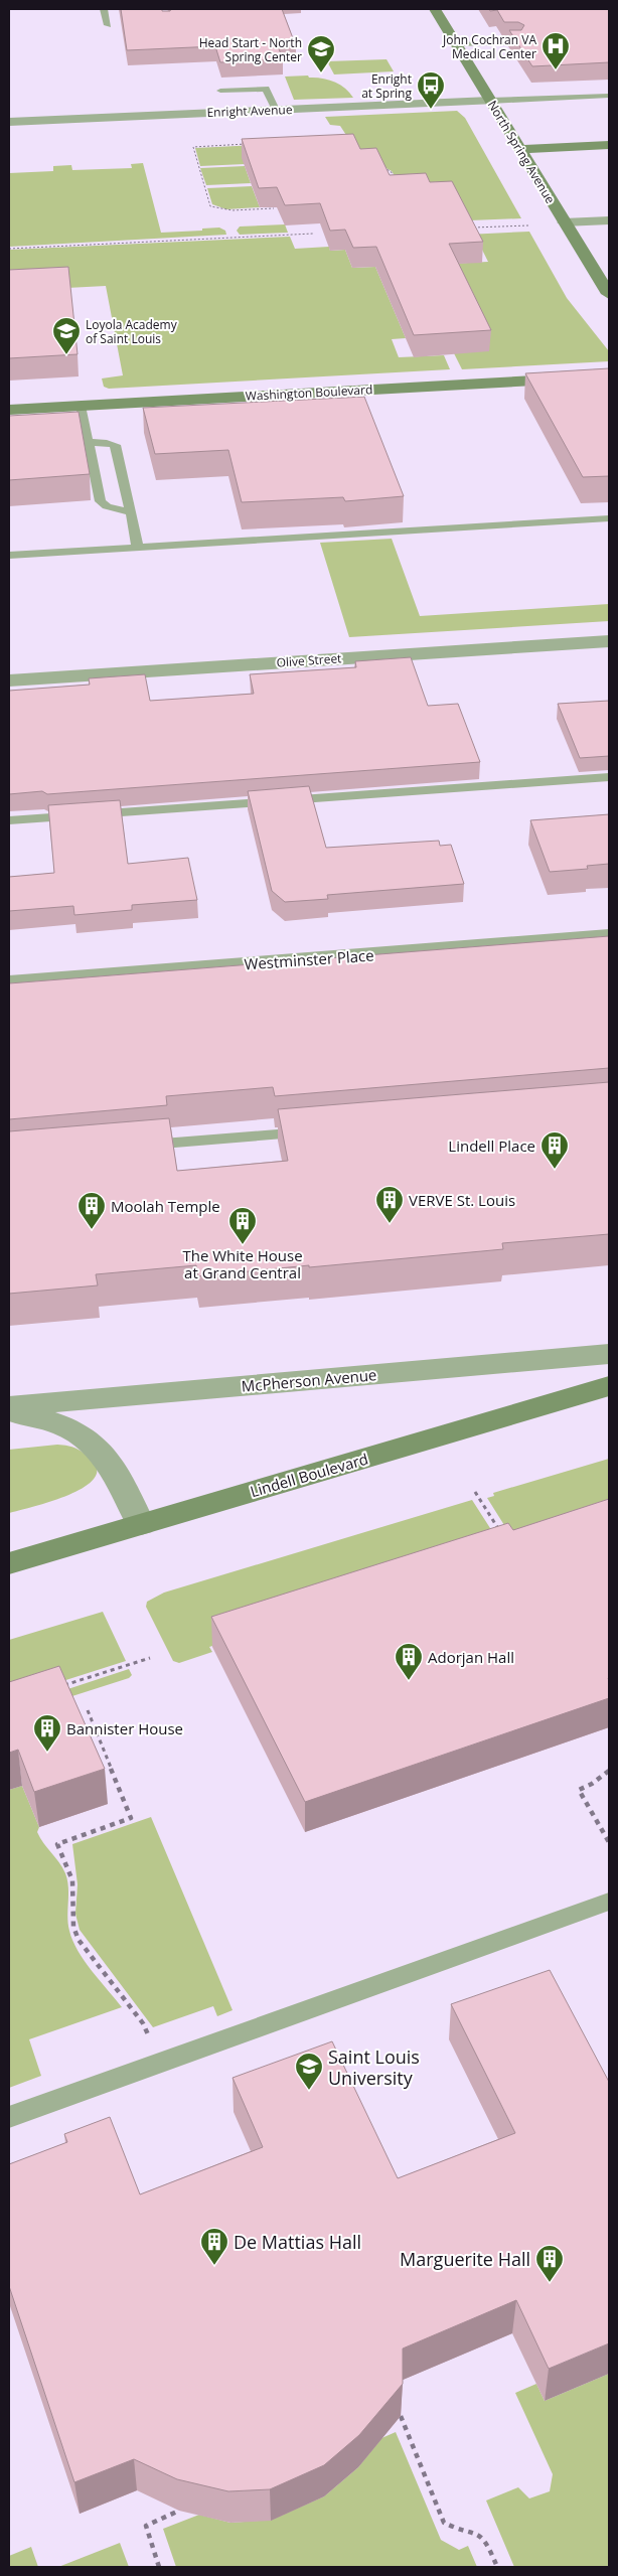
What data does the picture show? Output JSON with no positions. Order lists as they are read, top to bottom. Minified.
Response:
{"streets":{"street":["Enright Avenue","North Spring Avenue","Washington Boulevard","Olive Street","Westminster Place","McPherson Avenue","Lindell Boulevard"]},"crossings":[["Enright Avenue","North Spring Avenue"]],"places":{"hospital":["John Cochran VA Medical Center"],"school or university":["Head Start - North Spring Center","Loyola Academy of Saint Louis","Saint Louis University"],"bus stop":["Enright at Spring"],"building":["Lindell Place","VERVE St. Louis","Moolah Temple","The White House at Grand Central","Adorjan Hall","Bannister House","De Mattias Hall","Marguerite Hall"]}}
